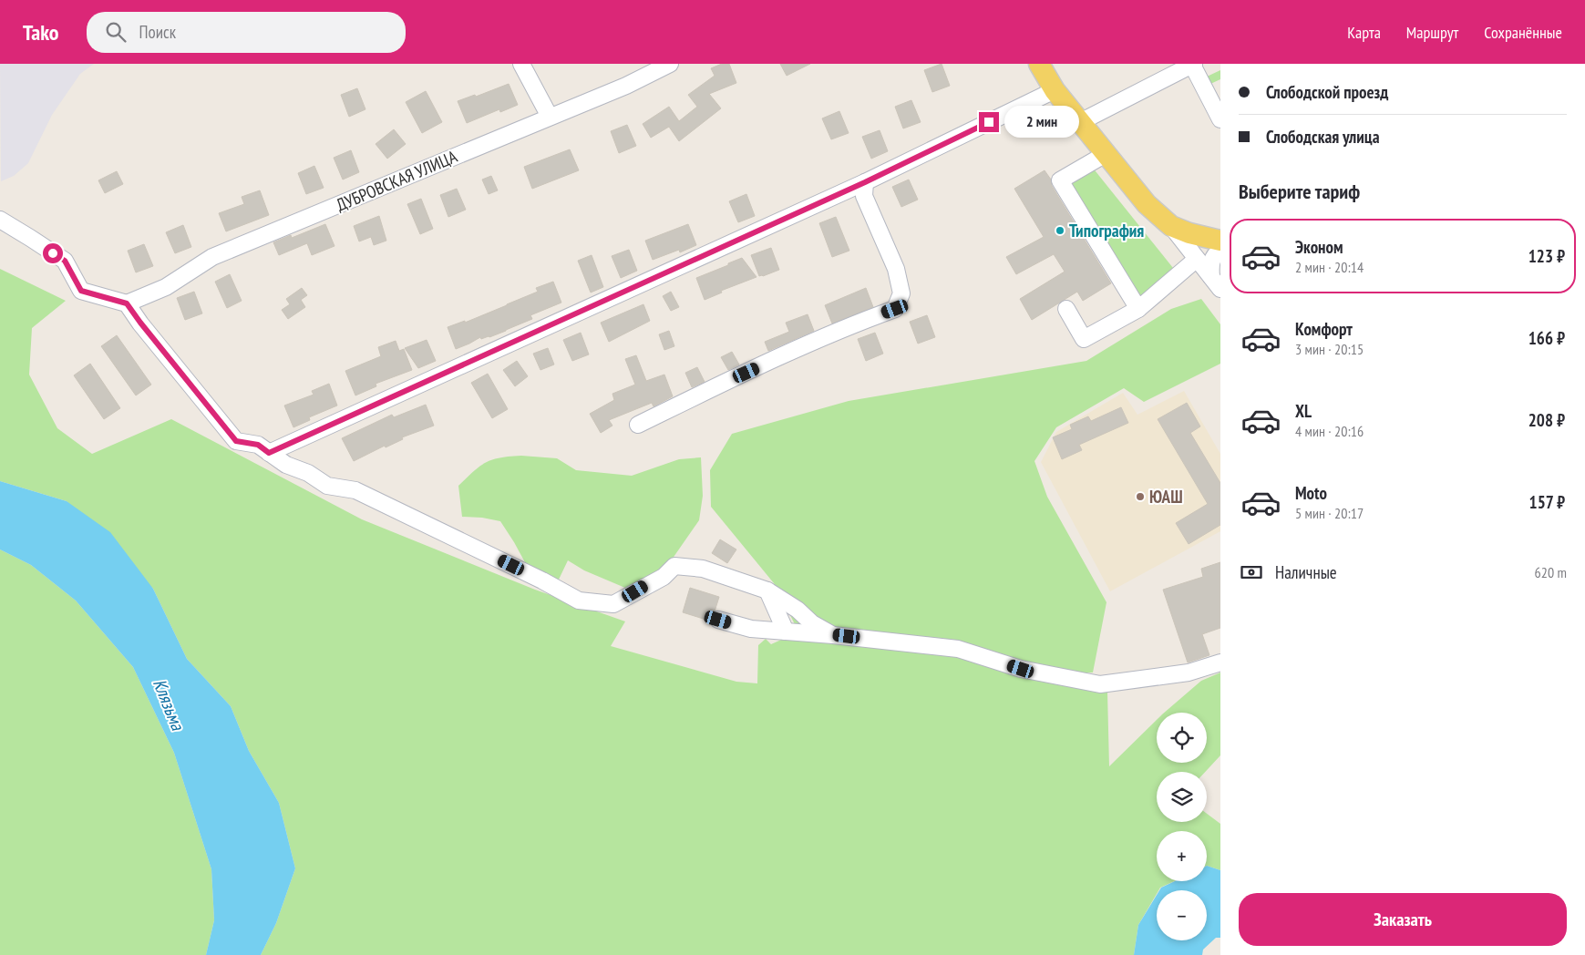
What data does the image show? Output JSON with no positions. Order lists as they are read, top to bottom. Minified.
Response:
{"streets":{"street":["ДУБРОВСКАЯ УЛИЦА"]},"water":["Клязьма"],"places":["Типография","ЮАШ"],"page":{"header":"Tako","search":"Поиск","nav":["Карта","Маршрут","Сохранённые"],"banner":["Слободской проезд","Слободская улица"],"bubble":"2 мин","heading":"Выберите тариф","list":[{"name":"Эконом","note":"2 мин · 20:14","value":"123 ₽"},{"name":"Комфорт","note":"3 мин · 20:15","value":"166 ₽"},{"name":"XL","note":"4 мин · 20:16","value":"208 ₽"},{"name":"Moto","note":"5 мин · 20:17","value":"157 ₽"}],"pay":["Наличные","620 m"],"map_buttons":["+","−"],"buttons":"Заказать"}}
